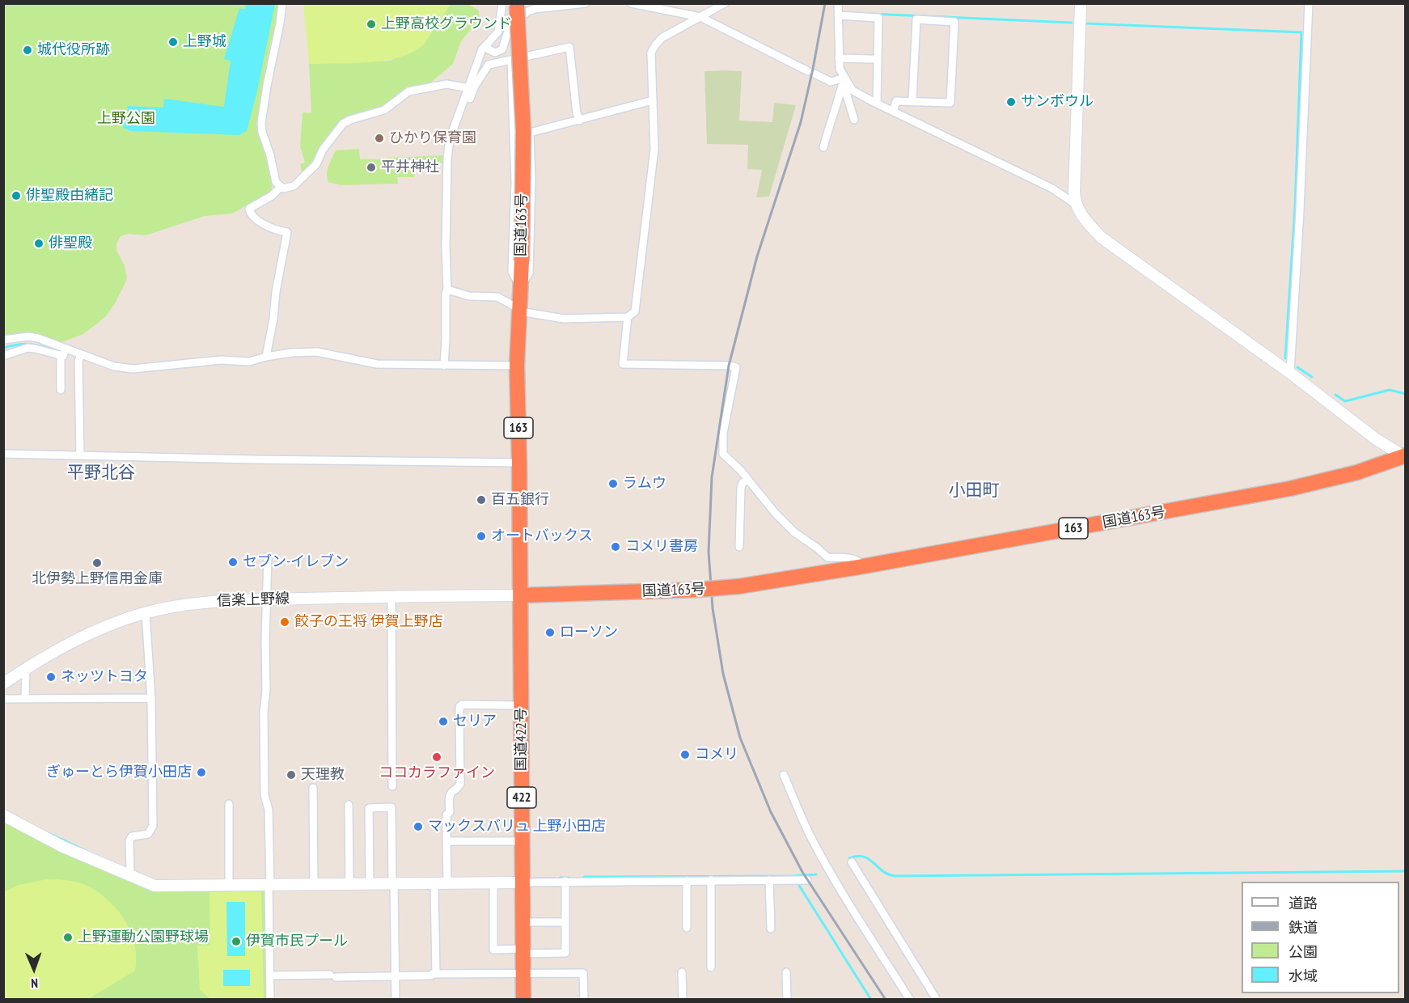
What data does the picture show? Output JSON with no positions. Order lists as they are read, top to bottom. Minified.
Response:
{"streets":{"highway":["国道163号","163","国道422号","422"],"street":["信楽上野線"]},"crossings":[["国道163号","信楽上野線"],["国道163号","国道422号"],["信楽上野線","国道422号"]],"districts":["平野北谷","小田町"],"parks":["上野公園"],"places":["上野高校グラウンド","上野城","城代役所跡","サンボウル","ひかり保育園","平井神社","俳聖殿由緒記","俳聖殿","ラムウ","百五銀行","オートバックス","コメリ書房","セブン-イレブン","北伊勢上野信用金庫","餃子の王将 伊賀上野店","ローソン","ネッツトヨタ","セリア","コメリ","ココカラファイン","ぎゅーとら伊賀小田店","天理教","マックスバリュ 上野小田店","上野運動公園野球場","伊賀市民プール"],"legend":["道路","鉄道","公園","水域"],"north":"bottom"}
